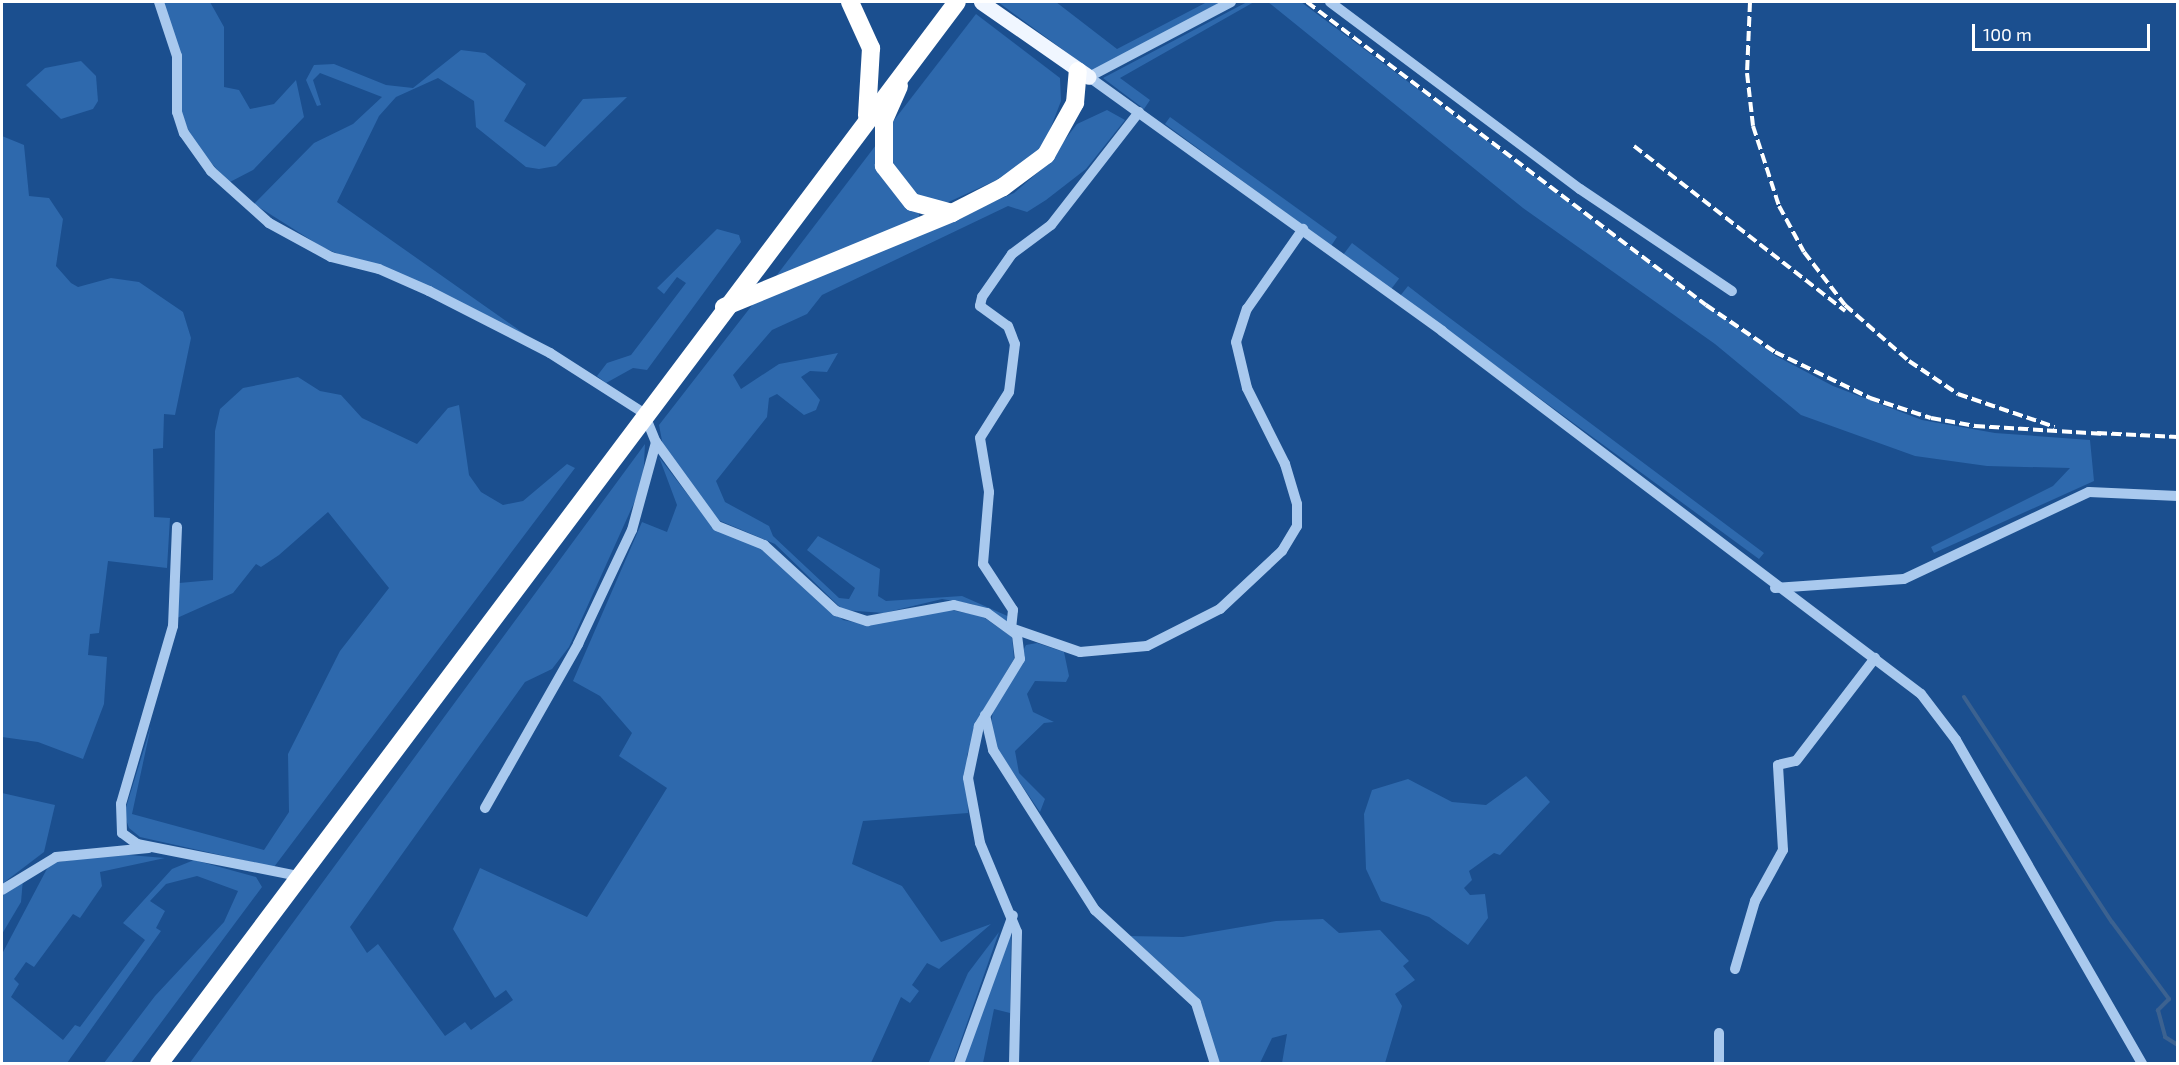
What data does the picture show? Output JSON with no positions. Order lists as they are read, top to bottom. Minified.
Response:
{"scale_bar":"100 m"}
